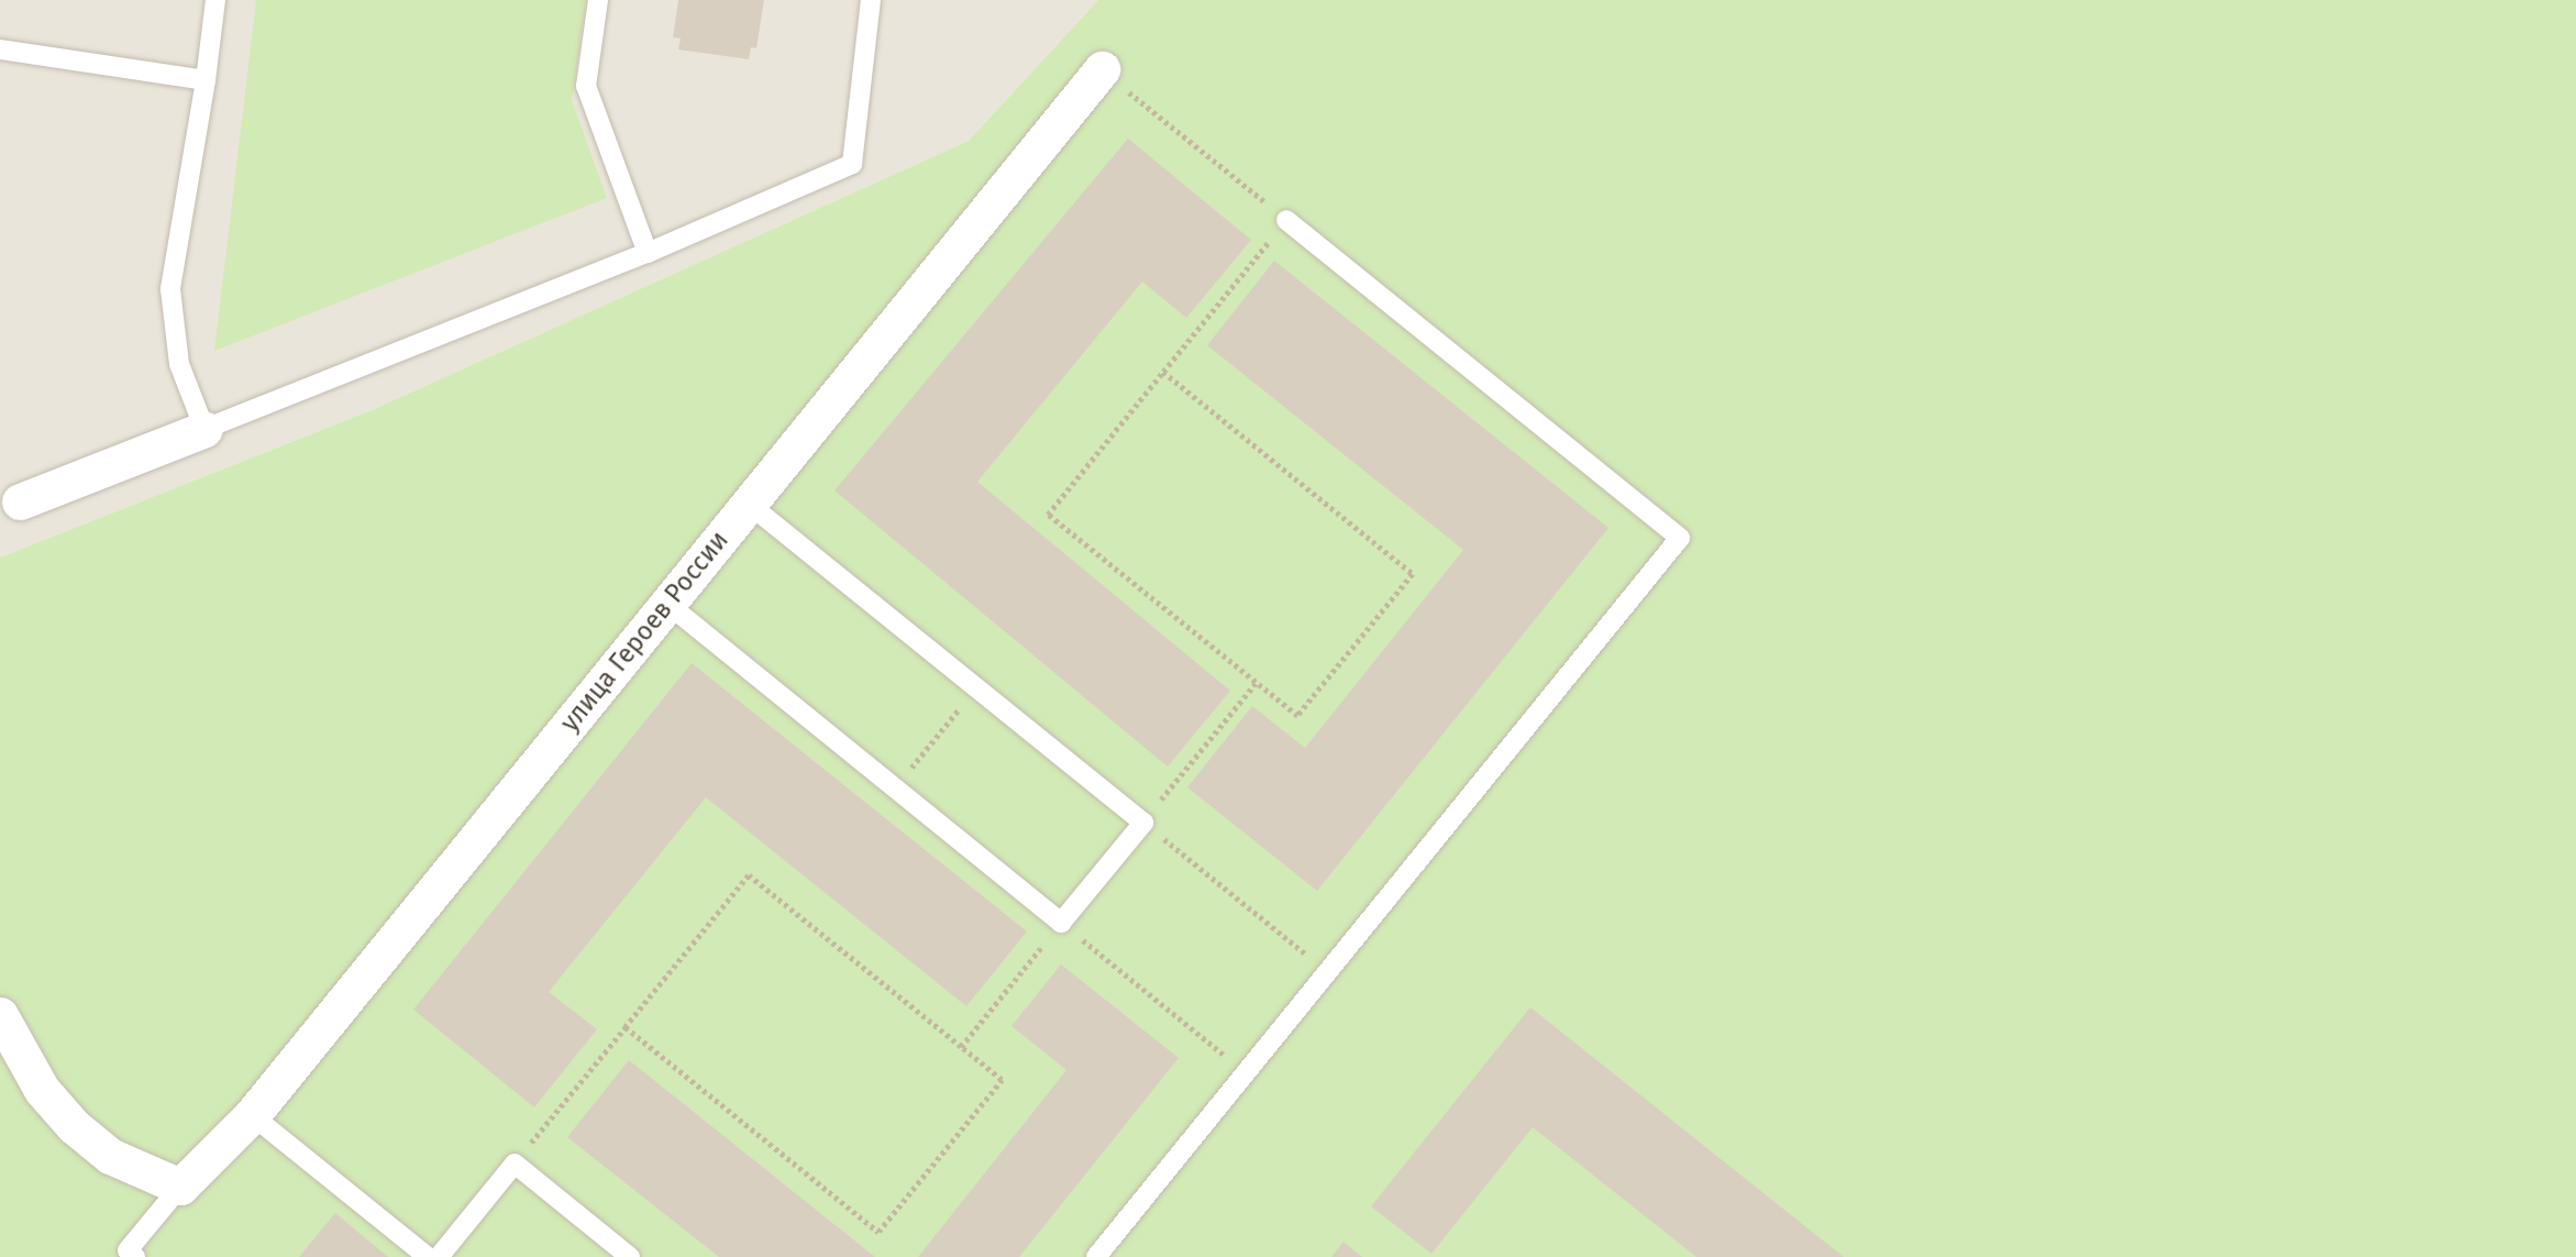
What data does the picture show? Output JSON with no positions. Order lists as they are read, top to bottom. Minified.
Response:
{"streets":{"street":["улица Героев России"]}}
